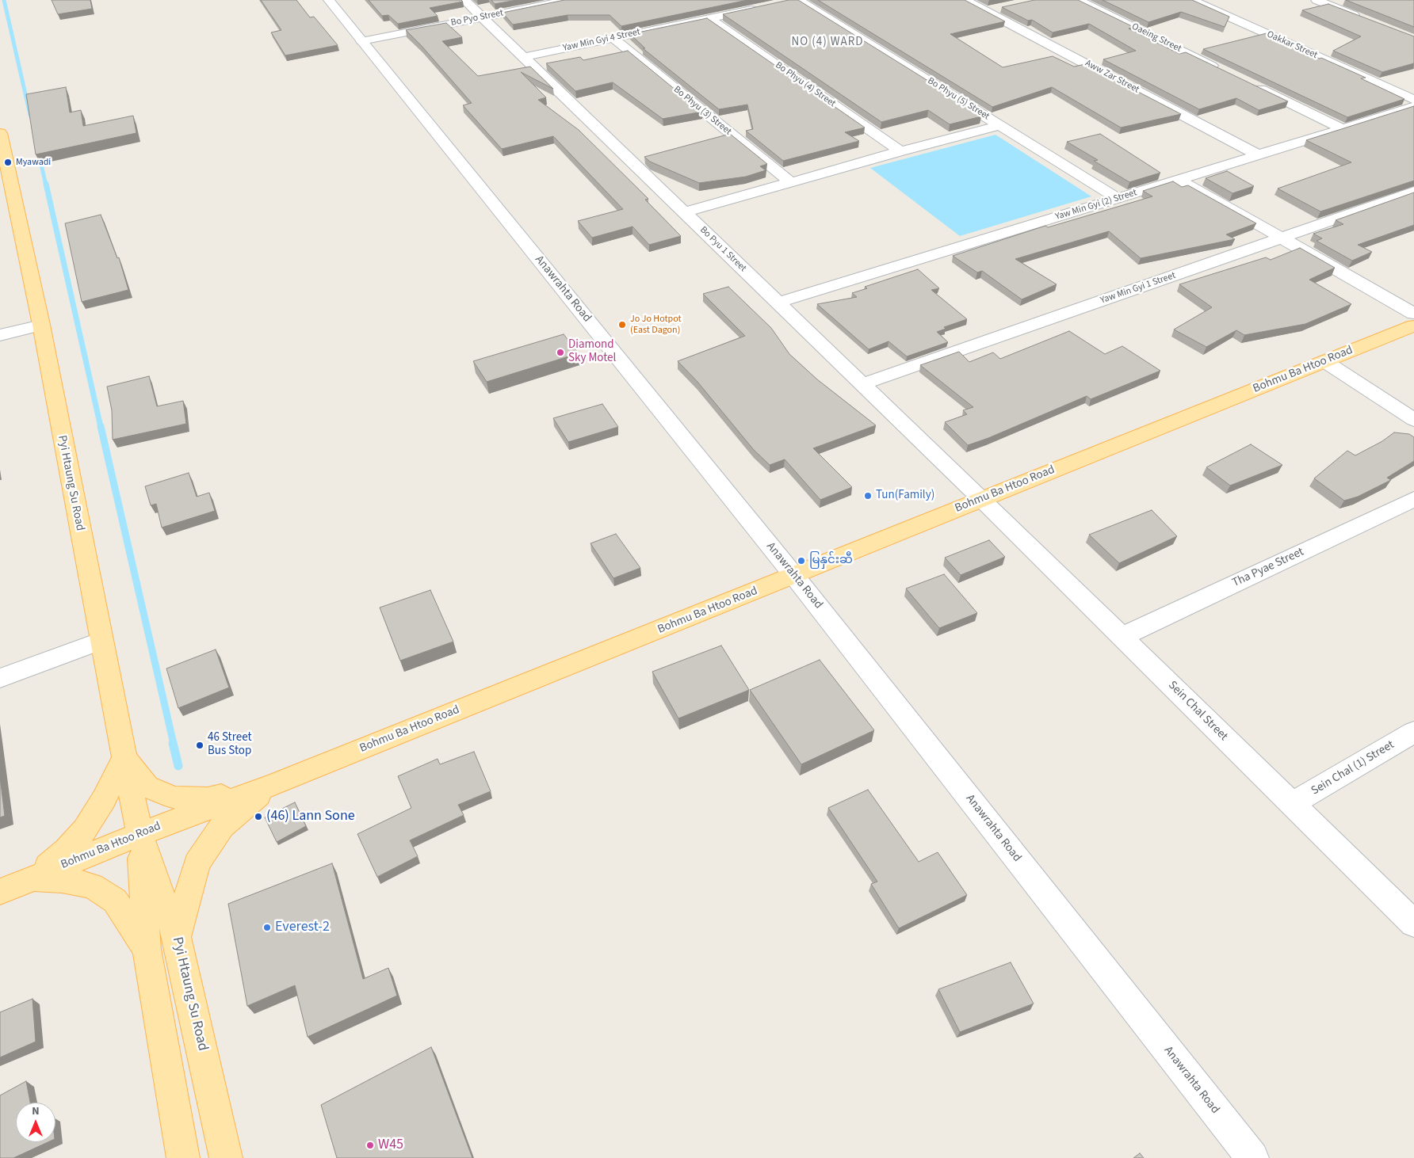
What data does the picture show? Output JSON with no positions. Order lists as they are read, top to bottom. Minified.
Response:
{"streets":{"main road":["Bohmu Ba Htoo Road","Pyi Htaung Su Road"],"street":["Bo Pyo Street","Oaeing Street","Yaw Min Gyi 4 Street","Oakkar Street","Aww Zar Street","Bo Phyu (4) Street","Bo Phyu (5) Street","Bo Phyu (3) Street","Yaw Min Gyi (2) Street","Bo Pyu 1 Street","Yaw Min Gyi 1 Street","Anawrahta Road","Tha Pyae Street","Sein Chal Street","Sein Chal (1) Street"]},"crossings":[["Bo Pyo Street","Bo Pyu 1 Street"],["Bo Pyo Street","Anawrahta Road"],["Yaw Min Gyi 4 Street","Bo Phyu (4) Street"],["Yaw Min Gyi 4 Street","Bo Phyu (3) Street"],["Yaw Min Gyi 4 Street","Bo Pyu 1 Street"],["Aww Zar Street","Yaw Min Gyi (2) Street"],["Bo Phyu (5) Street","Yaw Min Gyi (2) Street"],["Yaw Min Gyi (2) Street","Bo Pyu 1 Street"],["Bo Pyu 1 Street","Yaw Min Gyi 1 Street"],["Bo Pyu 1 Street","Bohmu Ba Htoo Road"],["Bo Pyu 1 Street","Sein Chal Street"],["Anawrahta Road","Bohmu Ba Htoo Road"],["Bohmu Ba Htoo Road","Pyi Htaung Su Road"],["Bohmu Ba Htoo Road","Sein Chal Street"],["Tha Pyae Street","Sein Chal Street"],["Sein Chal Street","Sein Chal (1) Street"]],"districts":["NO (4) WARD"],"places":["Myawadi","Jo Jo Hotpot (East Dagon)","Diamond Sky Motel","Tun(Family)","မြနှင်းဆီ","46 Street Bus Stop","(46) Lann Sone","Everest-2","W45"],"north":"top"}
